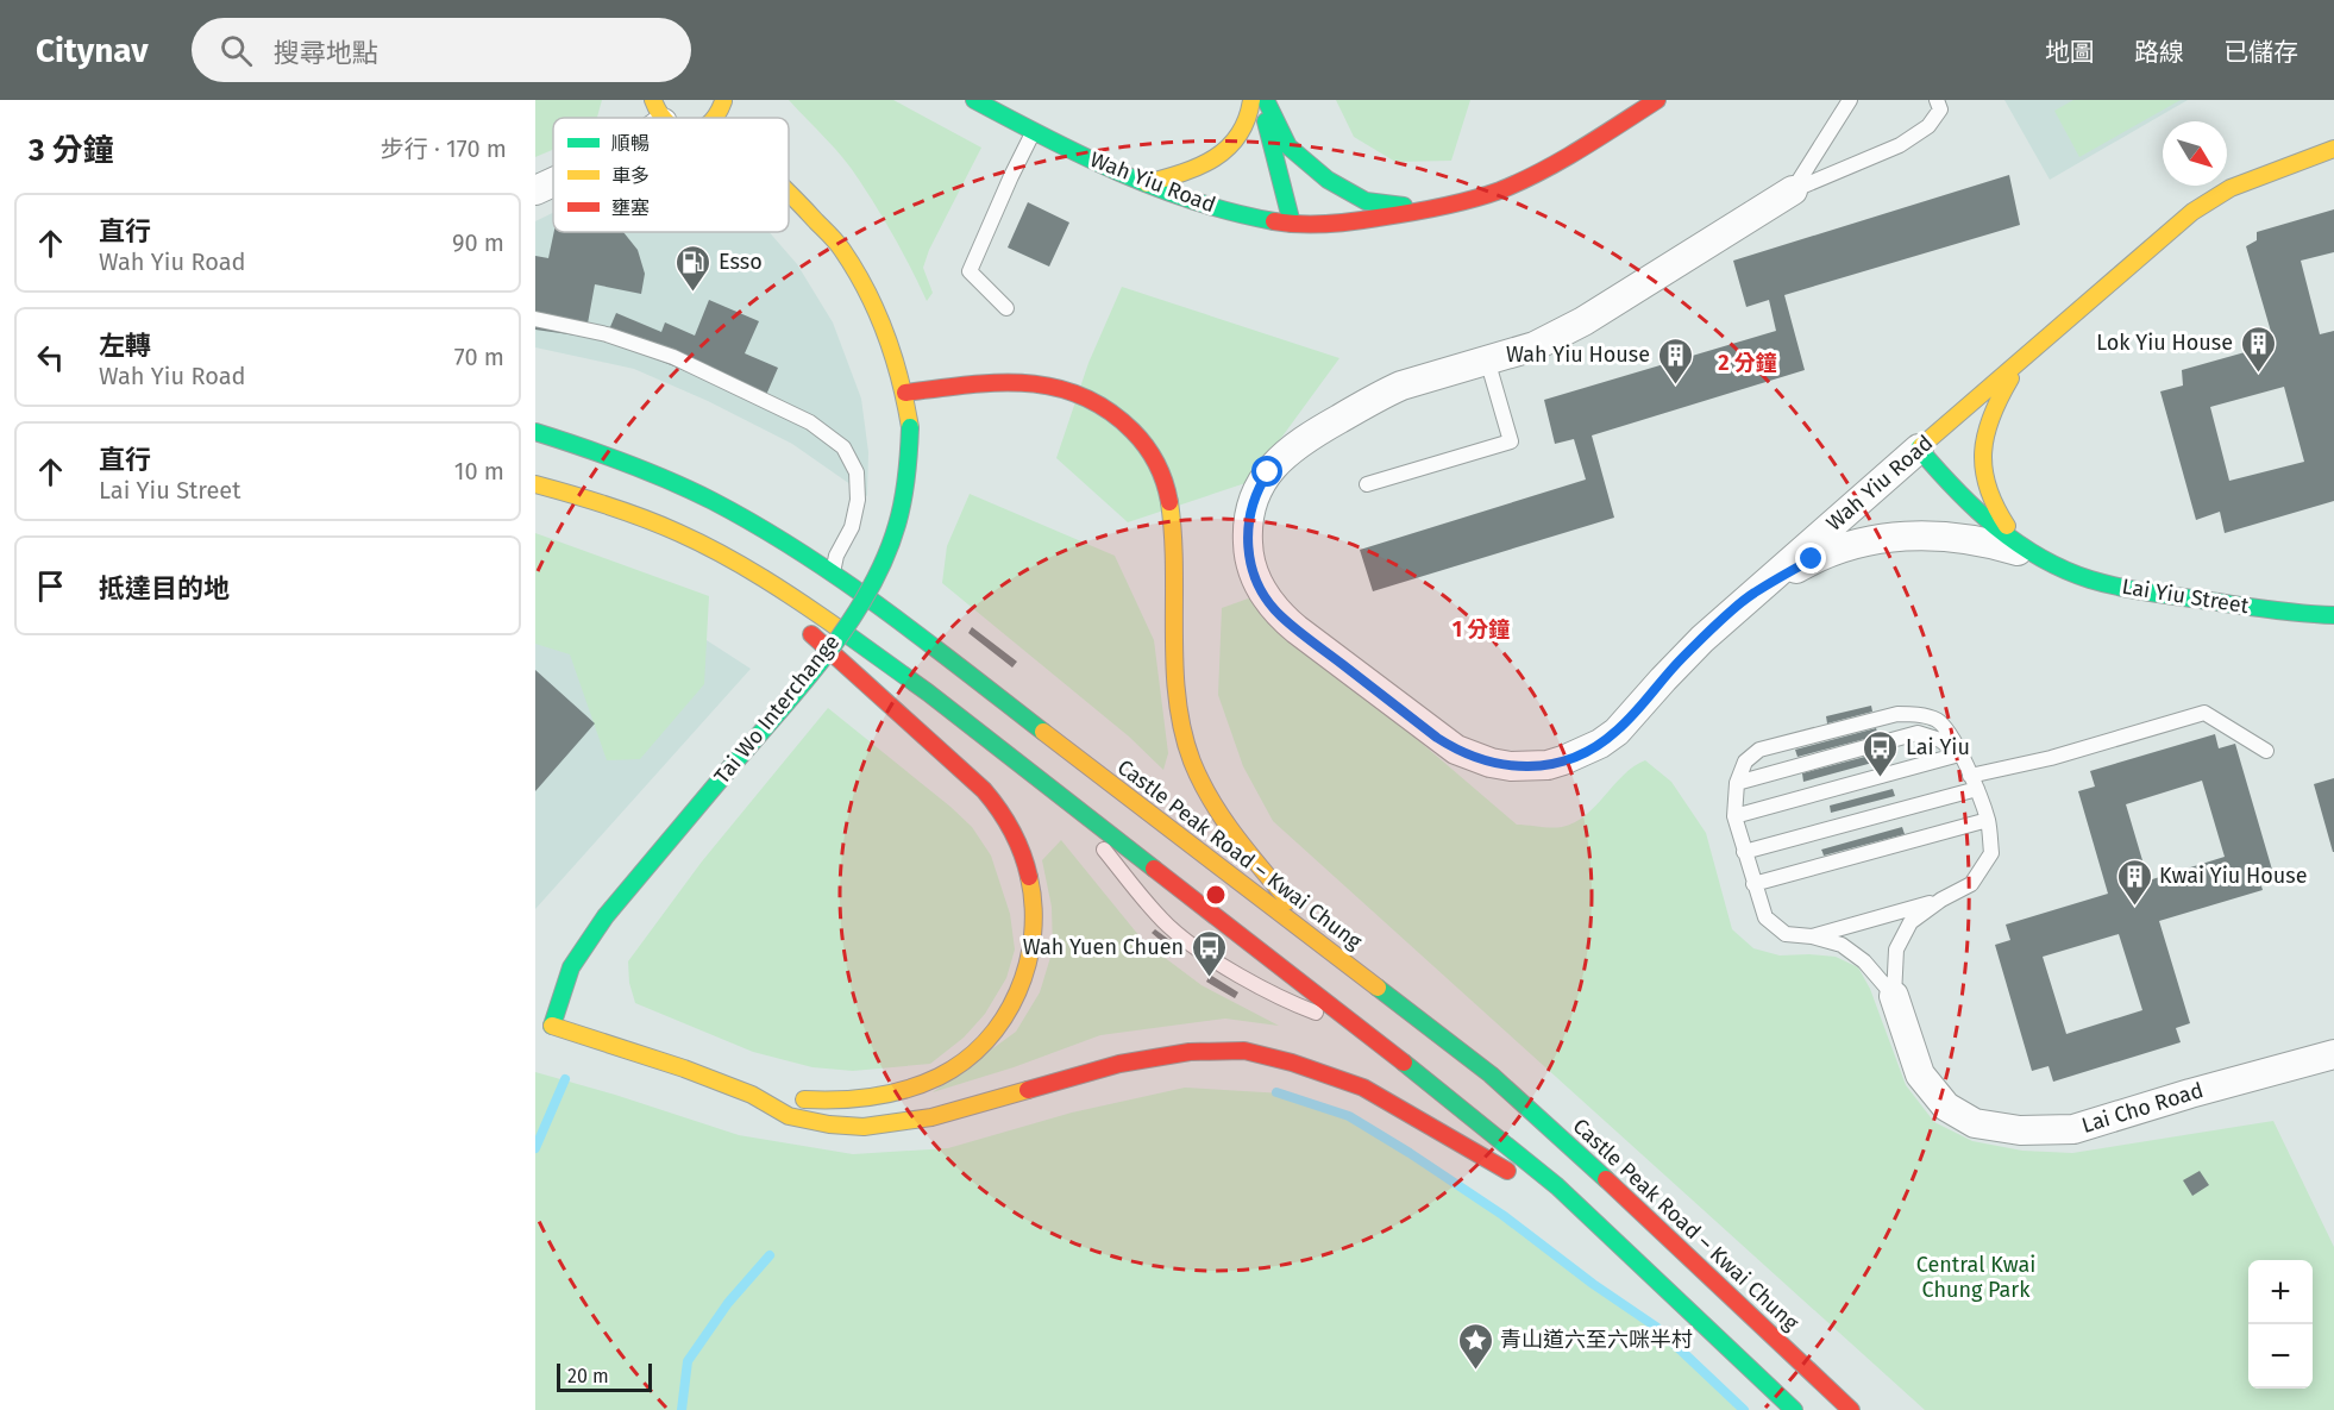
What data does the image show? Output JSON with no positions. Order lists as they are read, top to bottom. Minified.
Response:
{"streets":{"main road":["Wah Yiu Road","Lai Yiu Street","Tai Wo Interchange","Castle Peak Road – Kwai Chung"],"street":["Lai Cho Road"]},"crossings":[["Wah Yiu Road","Lai Yiu Street"]],"parks":["Central Kwai Chung Park"],"places":{"fuel station":["Esso"],"building":["Lok Yiu House","Wah Yiu House","Kwai Yiu House"],"bus stop":["Lai Yiu","Wah Yuen Chuen"],"place":["青山道六至六咪半村"]},"legend":["順暢","車多","壅塞"],"scale_bar":"20 m","north":"bottom right","page":{"header":"Citynav","search":"搜尋地點","nav":["地圖","路線","已儲存"],"heading":["3 分鐘","步行 · 170 m"],"list":[["直行","Wah Yiu Road","90 m"],["左轉","Wah Yiu Road","70 m"],["直行","Lai Yiu Street","10 m"],"抵達目的地"],"map_buttons":["+","−"],"scale":"20 m"},"rings":["2 分鐘","1 分鐘"]}
